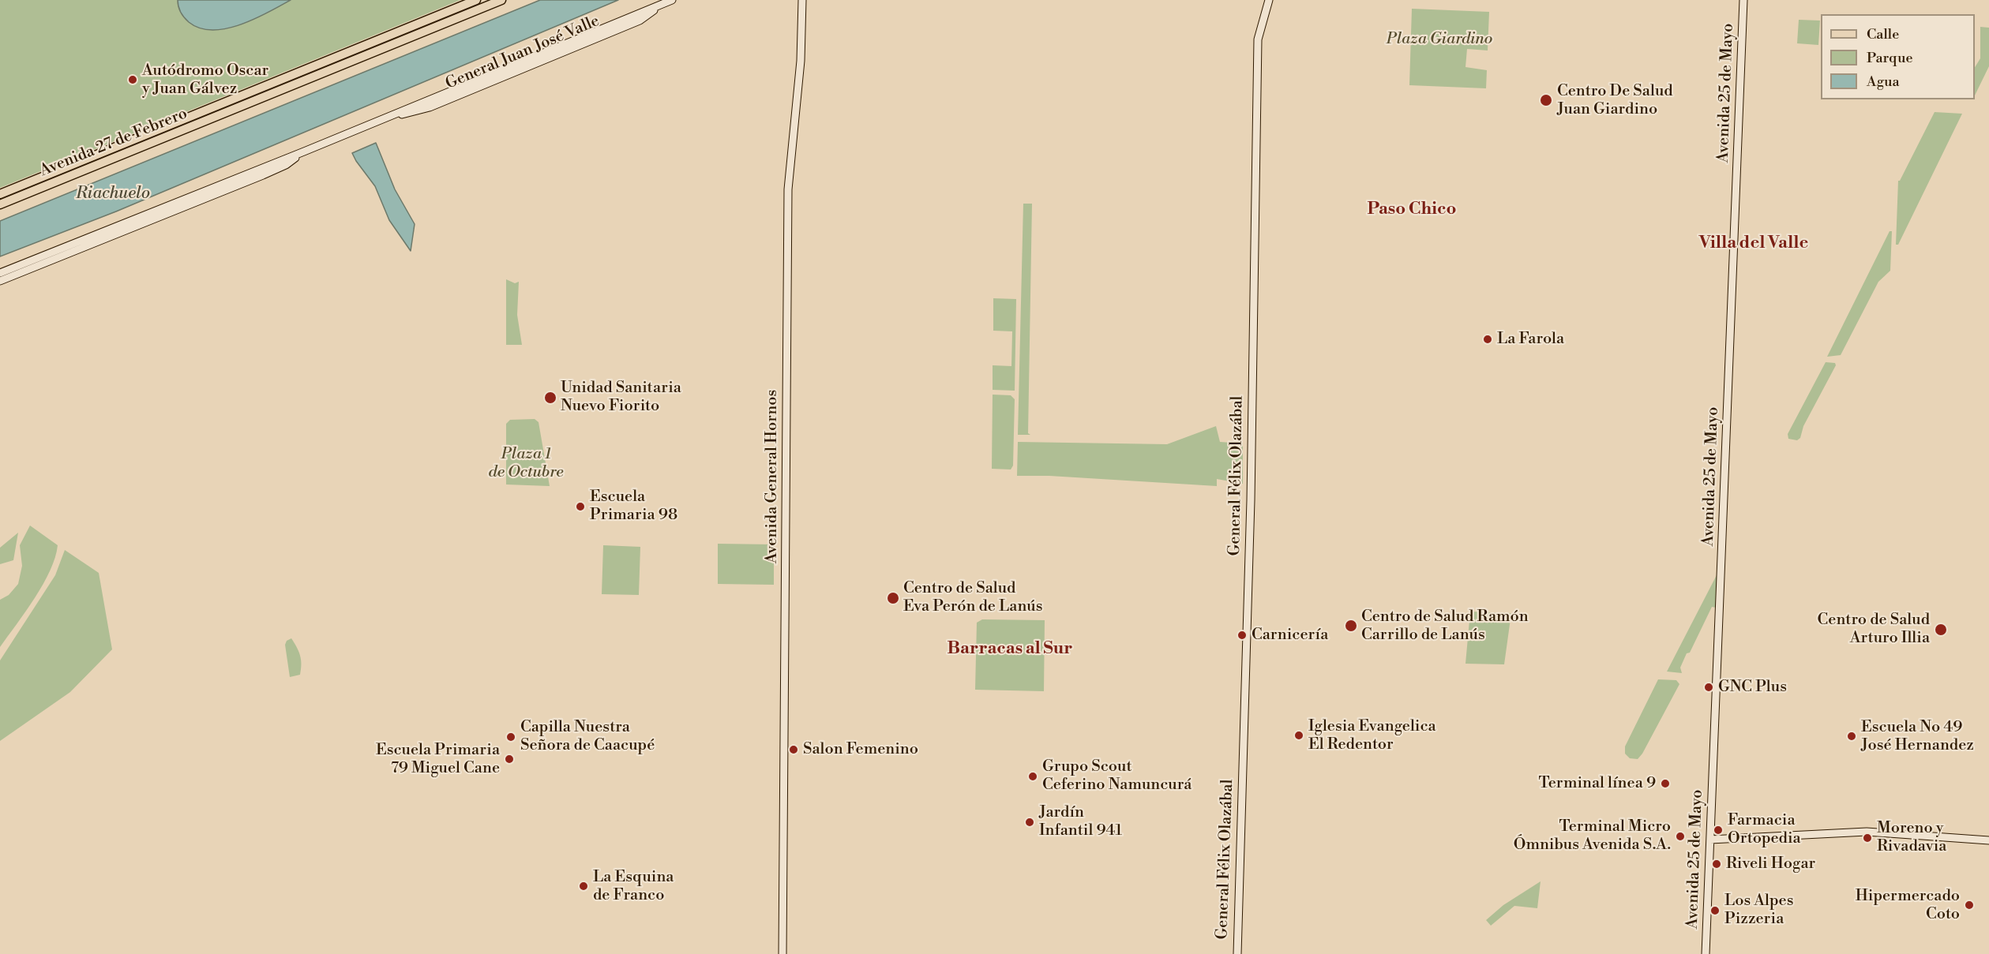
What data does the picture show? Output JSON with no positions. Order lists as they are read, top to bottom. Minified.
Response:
{"streets":{"main road":["Avenida 27 de Febrero"],"street":["General Juan José Valle","Avenida 25 de Mayo","General Félix Olazábal","Avenida General Hornos"]},"districts":["Paso Chico","Villa del Valle","Barracas al Sur"],"water":["Riachuelo"],"parks":["Plaza Giardino","Plaza 1 de Octubre"],"places":["Autódromo Oscar y Juan Gálvez","Centro De Salud Juan Giardino","La Farola","Unidad Sanitaria Nuevo Fiorito","Escuela Primaria 98","Centro de Salud Eva Perón de Lanús","Centro de Salud Ramón Carrillo de Lanús","Centro de Salud Arturo Illia","Carnicería","GNC Plus","Iglesia Evangelica El Redentor","Escuela No 49 José Hernandez","Capilla Nuestra Señora de Caacupé","Salon Femenino","Escuela Primaria 79 Miguel Cane","Grupo Scout Ceferino Namuncurá","Terminal línea 9","Jardín Infantil 941","Farmacia Ortopedia","Terminal Micro Ómnibus Avenida S.A.","Moreno y Rivadavia","Riveli Hogar","La Esquina de Franco","Hipermercado Coto","Los Alpes Pizzeria"],"legend":["Calle","Parque","Agua"]}
